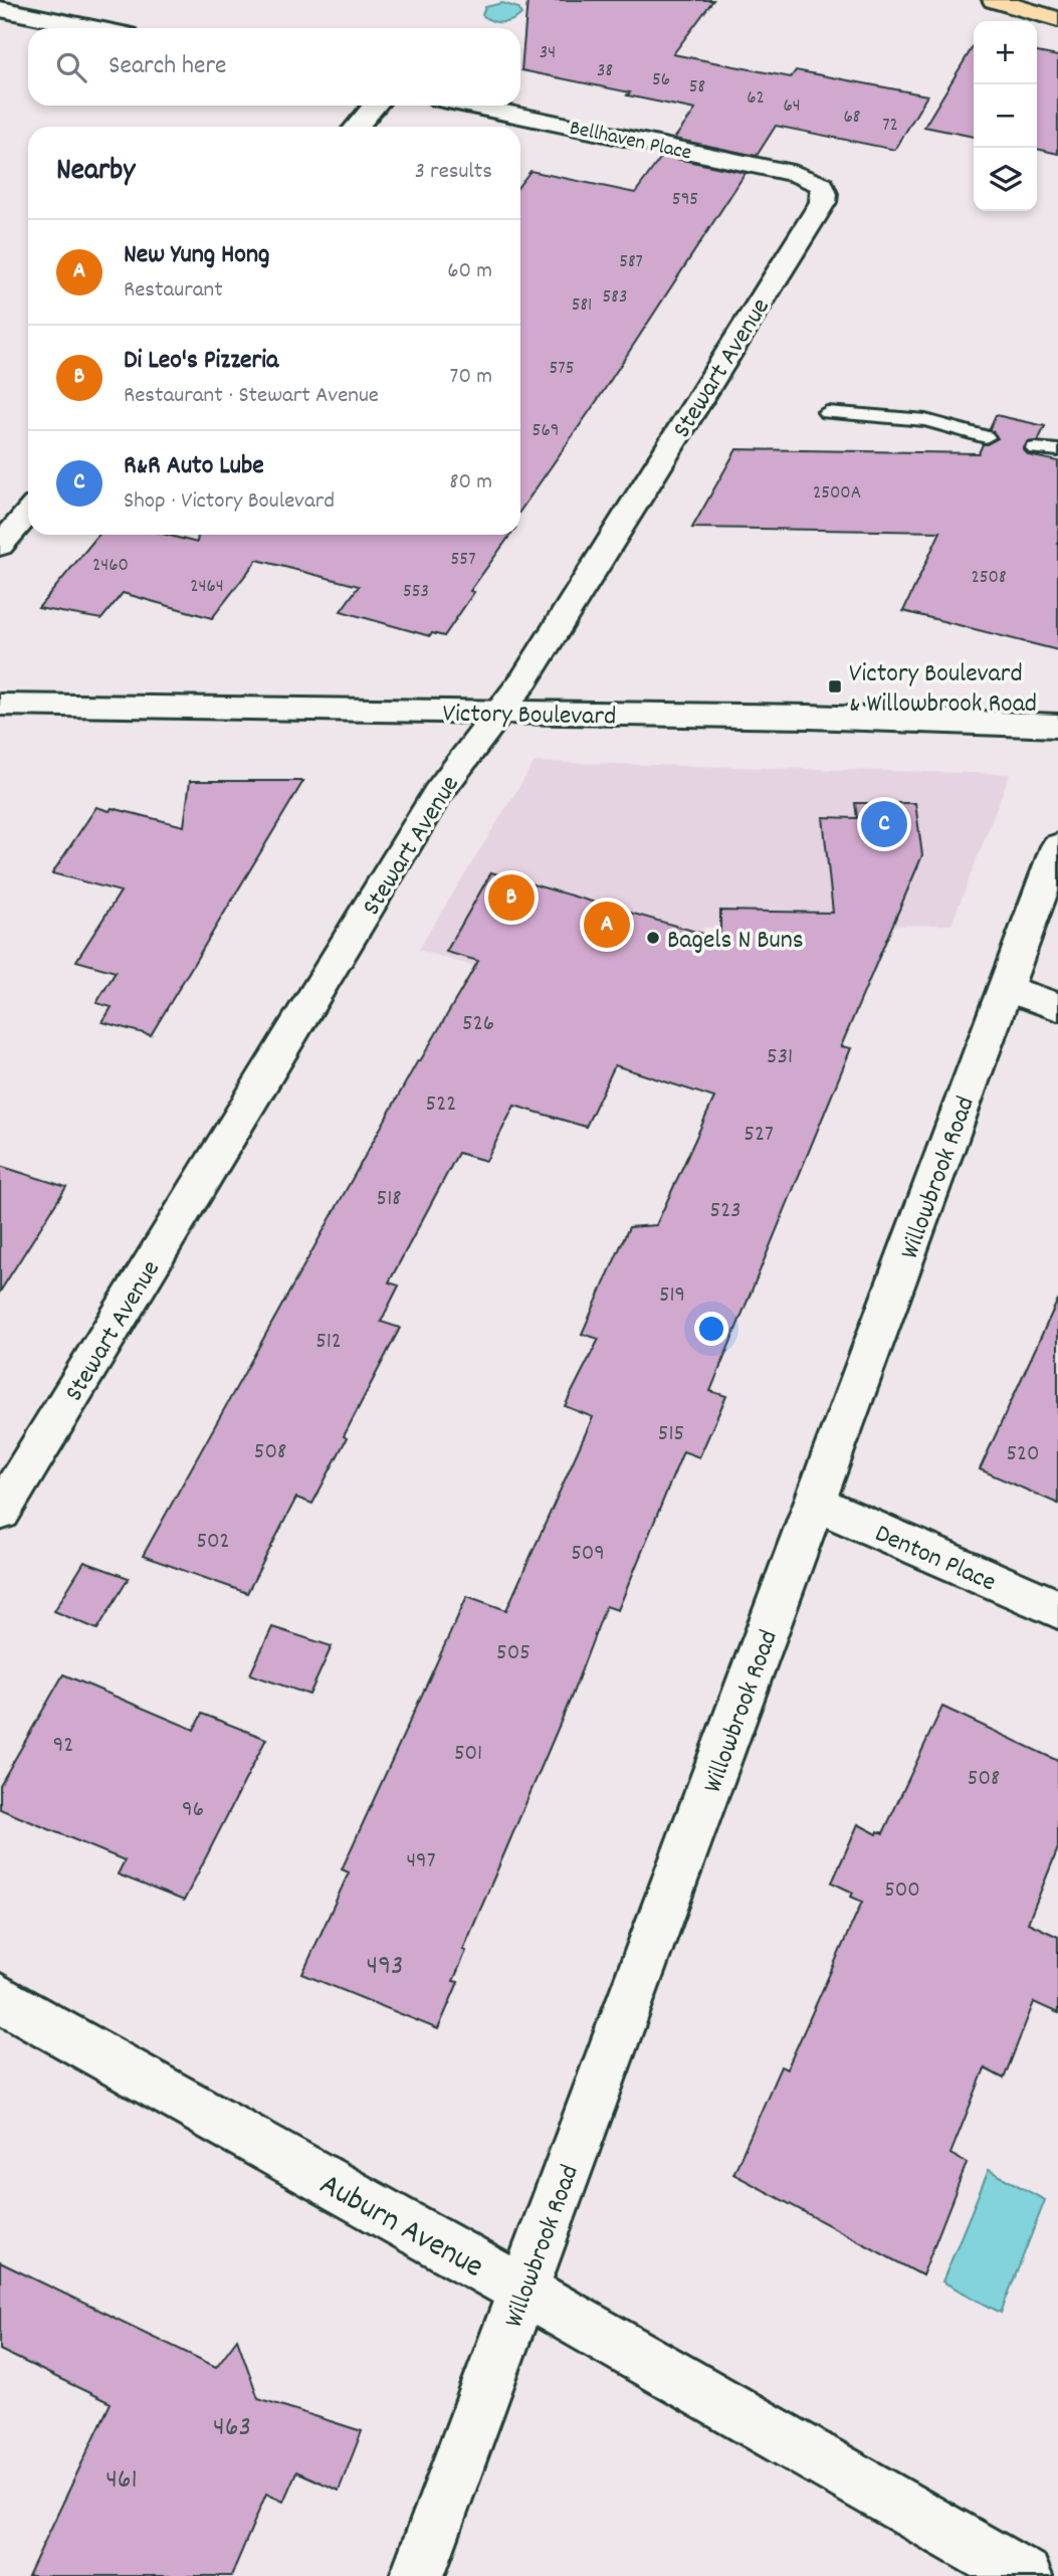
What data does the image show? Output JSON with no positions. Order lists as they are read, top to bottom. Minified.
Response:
{"streets":{"street":["Bellhaven Place","Stewart Avenue","Victory Boulevard","Willowbrook Road","Denton Place","Auburn Avenue"]},"crossings":[["Bellhaven Place","Stewart Avenue"],["Stewart Avenue","Victory Boulevard"],["Willowbrook Road","Denton Place"],["Willowbrook Road","Auburn Avenue"]],"places":{"transit":["Victory Boulevard & Willowbrook Road"],"other":["Bagels N Buns"]},"house_numbers":["34","38","56","58","62","64","68","72","595","587","583","581","575","569","2500A","557","2460","2508","2464","553","526","531","522","527","518","523","519","512","515","508","520","502","509","505","92","501","508","96","497","500","493","463","461"],"page":{"map_buttons":["+","−"],"search":"Search here","heading":["Nearby","3 results"],"list":[{"mark":"A","name":"New Yung Hong","note":"Restaurant","value":"60 m"},{"mark":"B","name":"Di Leo's Pizzeria","note":"Restaurant · Stewart Avenue","value":"70 m"},{"mark":"C","name":"R&R Auto Lube","note":"Shop · Victory Boulevard","value":"80 m"}],"pins":["C","B","A"]}}
